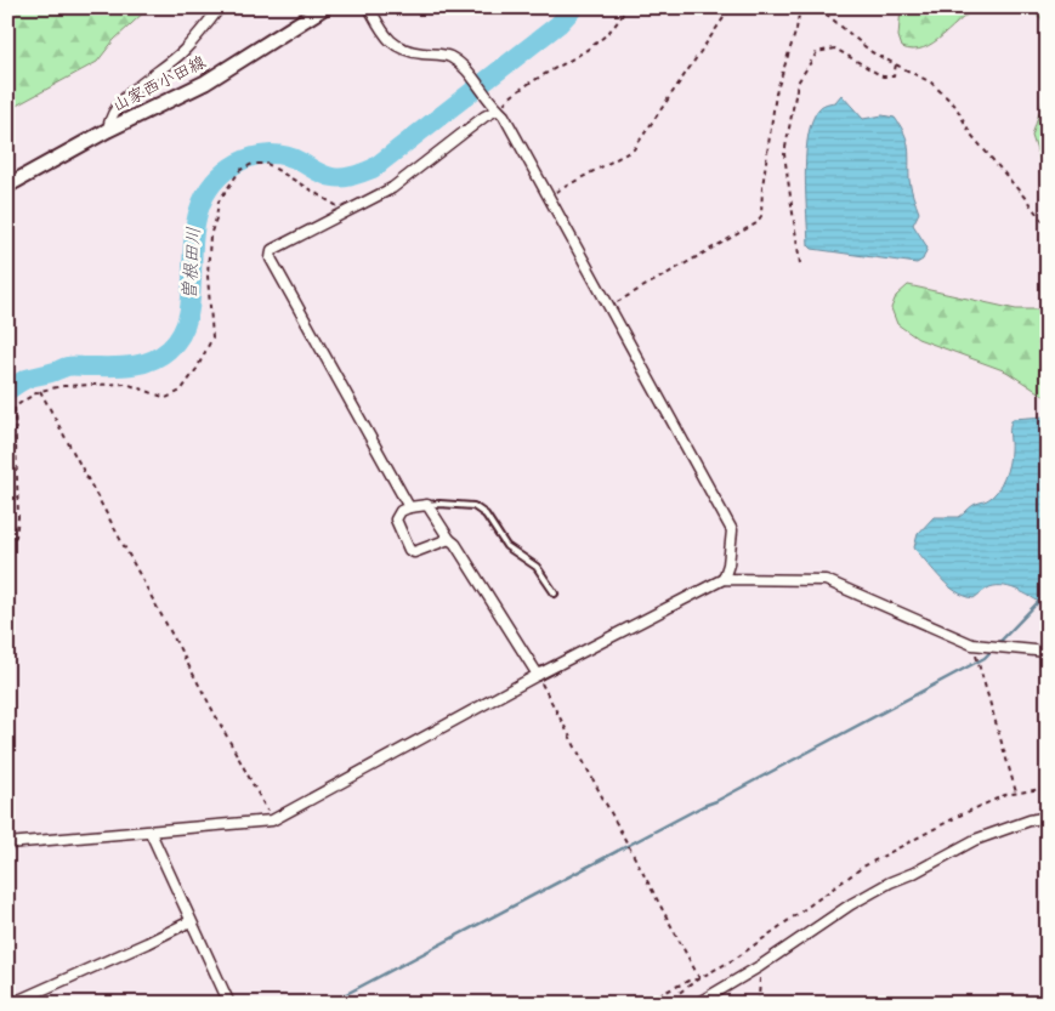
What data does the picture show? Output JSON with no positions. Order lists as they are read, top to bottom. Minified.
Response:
{"streets":{"main road":["山家西小田線"]},"water":["曽根田川"]}
